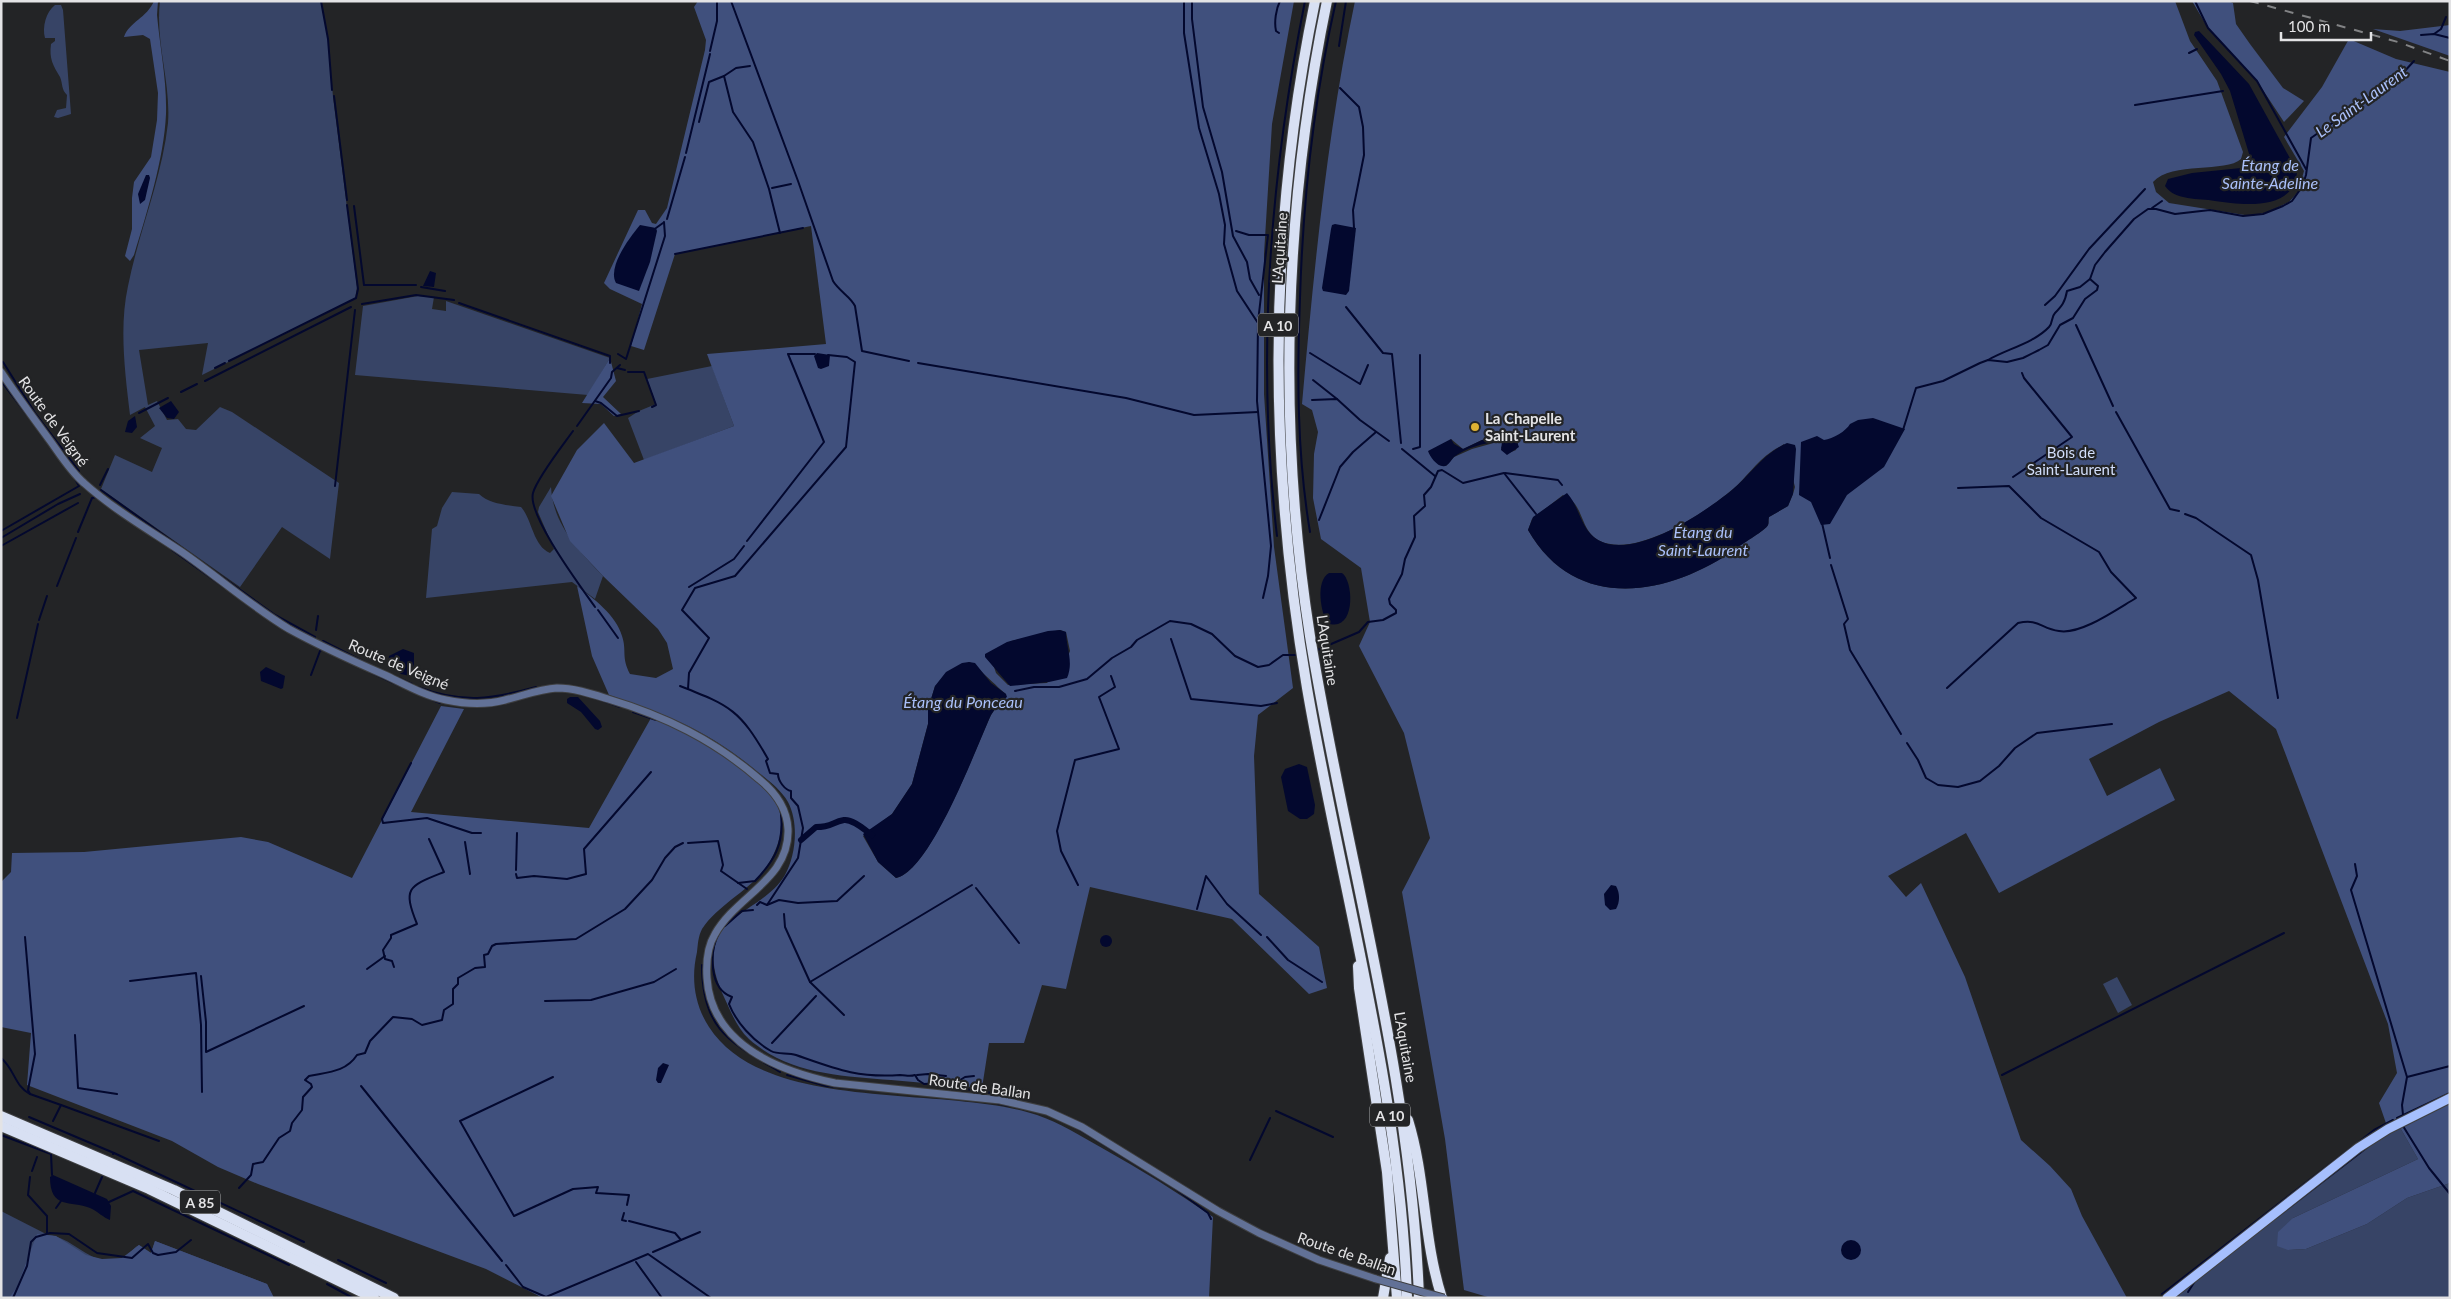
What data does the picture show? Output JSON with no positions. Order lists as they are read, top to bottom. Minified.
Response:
{"streets":{"highway":["L'Aquitaine","A 10","A 85"],"street":["Route de Veigné","Route de Ballan"]},"crossings":[["Route de Veigné","Route de Ballan"]],"water":["Le Saint-Laurent","Étang de Sainte-Adeline","Étang du Saint-Laurent","Étang du Ponceau"],"parks":["Bois de Saint-Laurent"],"places":["La Chapelle Saint-Laurent"],"scale_bar":"100 m"}
